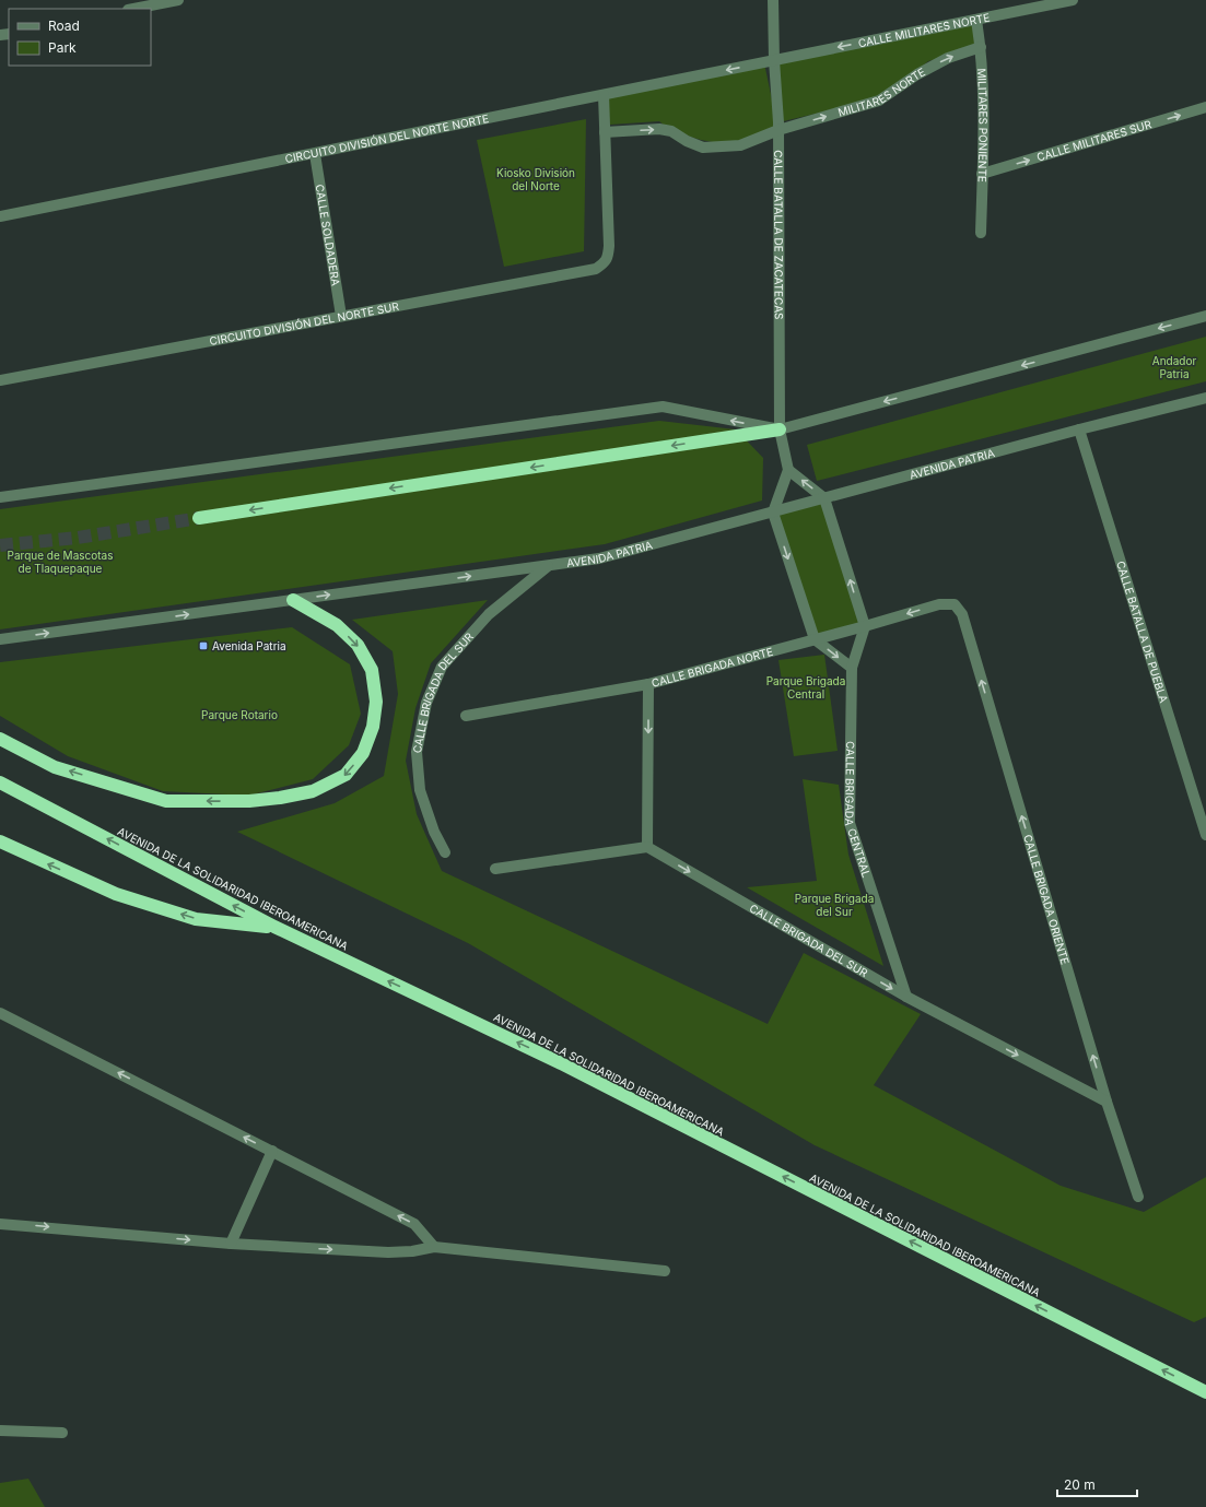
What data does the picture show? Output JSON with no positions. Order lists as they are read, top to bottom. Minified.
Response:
{"streets":{"highway":["AVENIDA DE LA SOLIDARIDAD IBEROAMERICANA"],"street":["CALLE MILITARES NORTE","MILITARES NORTE","MILITARES PONIENTE","CIRCUITO DIVISIÓN DEL NORTE NORTE","CALLE MILITARES SUR","CALLE SOLDADERA","CALLE BATALLA DE ZACATECAS","CIRCUITO DIVISIÓN DEL NORTE SUR","AVENIDA PATRIA","CALLE BATALLA DE PUEBLA","CALLE BRIGADA NORTE","CALLE BRIGADA DEL SUR","CALLE BRIGADA CENTRAL","CALLE BRIGADA ORIENTE"]},"crossings":[["CALLE MILITARES NORTE","MILITARES PONIENTE"],["CALLE MILITARES NORTE","CIRCUITO DIVISIÓN DEL NORTE NORTE"],["CALLE MILITARES NORTE","CALLE BATALLA DE ZACATECAS"],["MILITARES NORTE","MILITARES PONIENTE"],["MILITARES NORTE","CALLE BATALLA DE ZACATECAS"],["MILITARES NORTE","CIRCUITO DIVISIÓN DEL NORTE SUR"],["MILITARES PONIENTE","CALLE MILITARES SUR"],["CIRCUITO DIVISIÓN DEL NORTE NORTE","CALLE SOLDADERA"],["CIRCUITO DIVISIÓN DEL NORTE NORTE","CALLE BATALLA DE ZACATECAS"],["CALLE SOLDADERA","CIRCUITO DIVISIÓN DEL NORTE SUR"],["AVENIDA PATRIA","CALLE BATALLA DE PUEBLA"],["AVENIDA PATRIA","CALLE BRIGADA DEL SUR"],["CALLE BRIGADA NORTE","CALLE BRIGADA CENTRAL"],["CALLE BRIGADA NORTE","CALLE BRIGADA ORIENTE"],["CALLE BRIGADA DEL SUR","CALLE BRIGADA CENTRAL"],["CALLE BRIGADA DEL SUR","CALLE BRIGADA ORIENTE"]],"one_way":["CALLE MILITARES NORTE","MILITARES NORTE","CALLE MILITARES SUR","AVENIDA PATRIA","CALLE BRIGADA DEL SUR","AVENIDA DE LA SOLIDARIDAD IBEROAMERICANA","CALLE BRIGADA ORIENTE"],"parks":["Kiosko División del Norte","Andador Patria","Parque de Mascotas de Tlaquepaque","Parque Brigada Central","Parque Rotario","Parque Brigada del Sur"],"places":{"transit":["Avenida Patria"]},"legend":["Road","Park"],"scale_bar":"20 m"}
